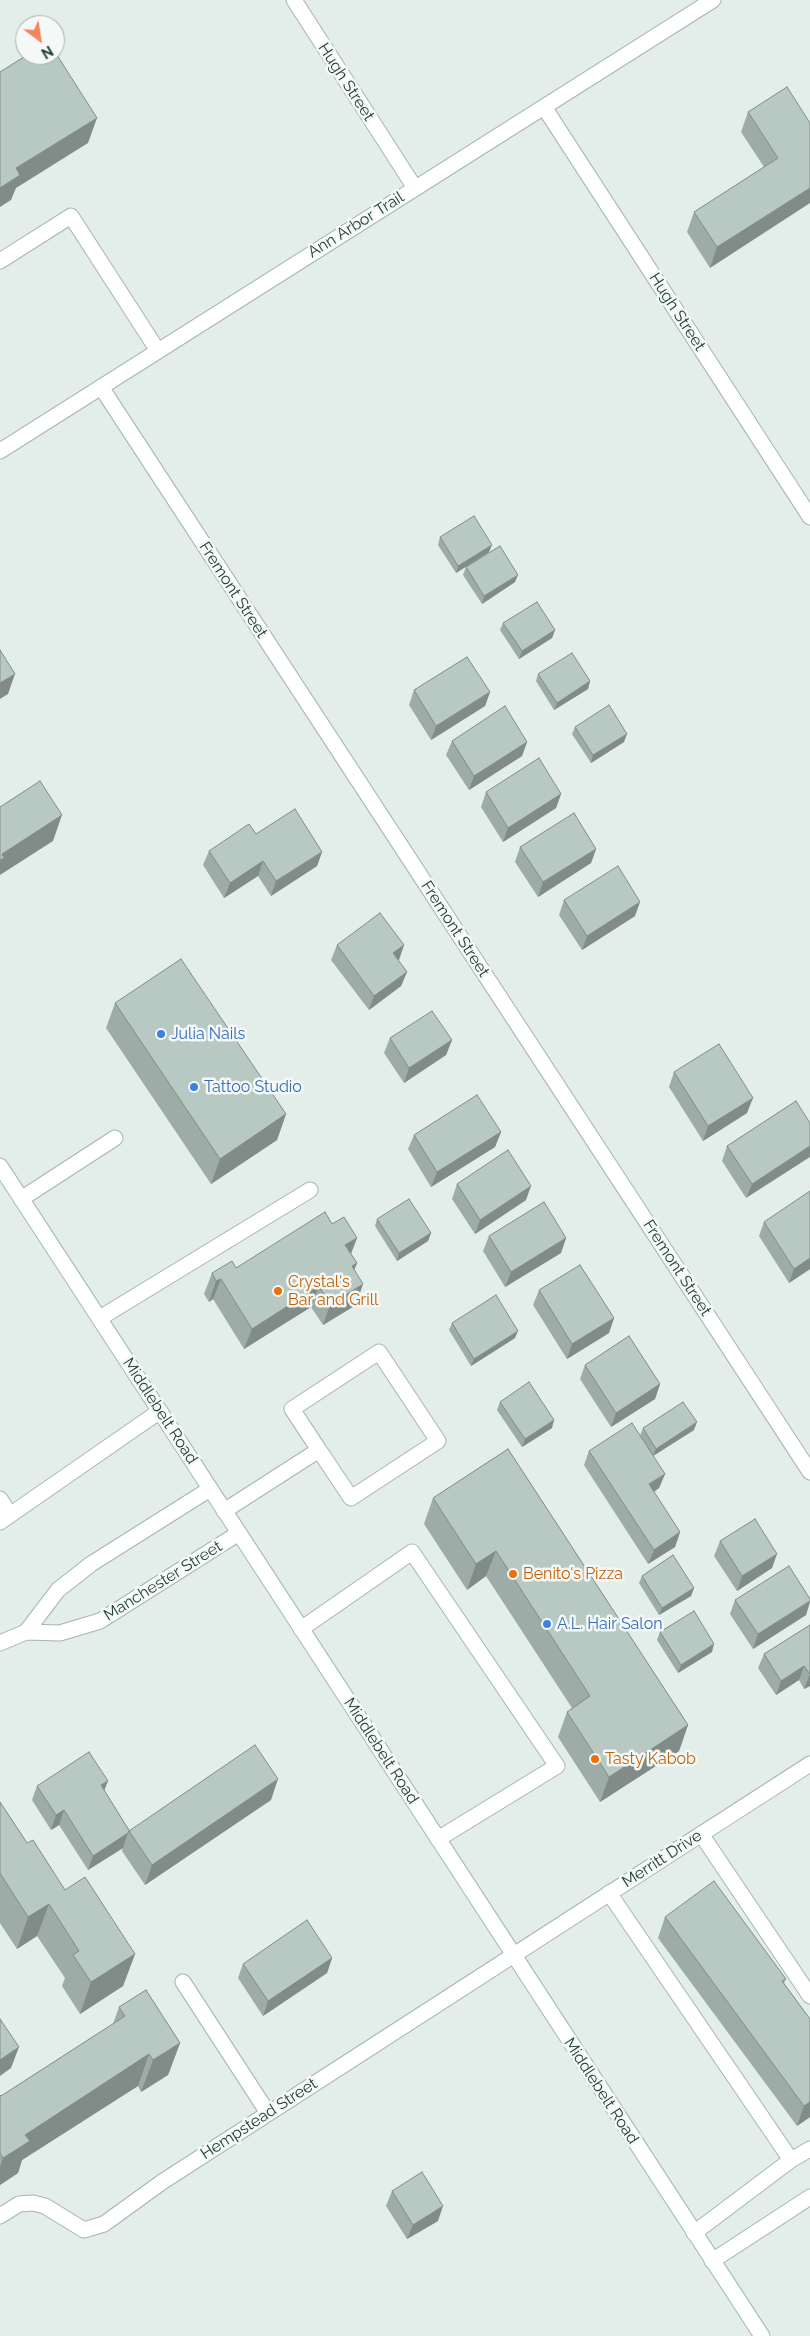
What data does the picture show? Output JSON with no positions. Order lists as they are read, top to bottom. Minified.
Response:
{"streets":{"street":["Hugh Street","Ann Arbor Trail","Fremont Street","Middlebelt Road","Manchester Street","Merritt Drive","Hempstead Street"]},"crossings":[["Hugh Street","Ann Arbor Trail"],["Ann Arbor Trail","Fremont Street"],["Middlebelt Road","Manchester Street"],["Middlebelt Road","Merritt Drive"],["Middlebelt Road","Hempstead Street"],["Merritt Drive","Hempstead Street"]],"places":["Julia Nails","Tattoo Studio","Crystal's Bar and Grill","Benito's Pizza","A.L. Hair Salon","Tasty Kabob"],"north":"bottom right"}
